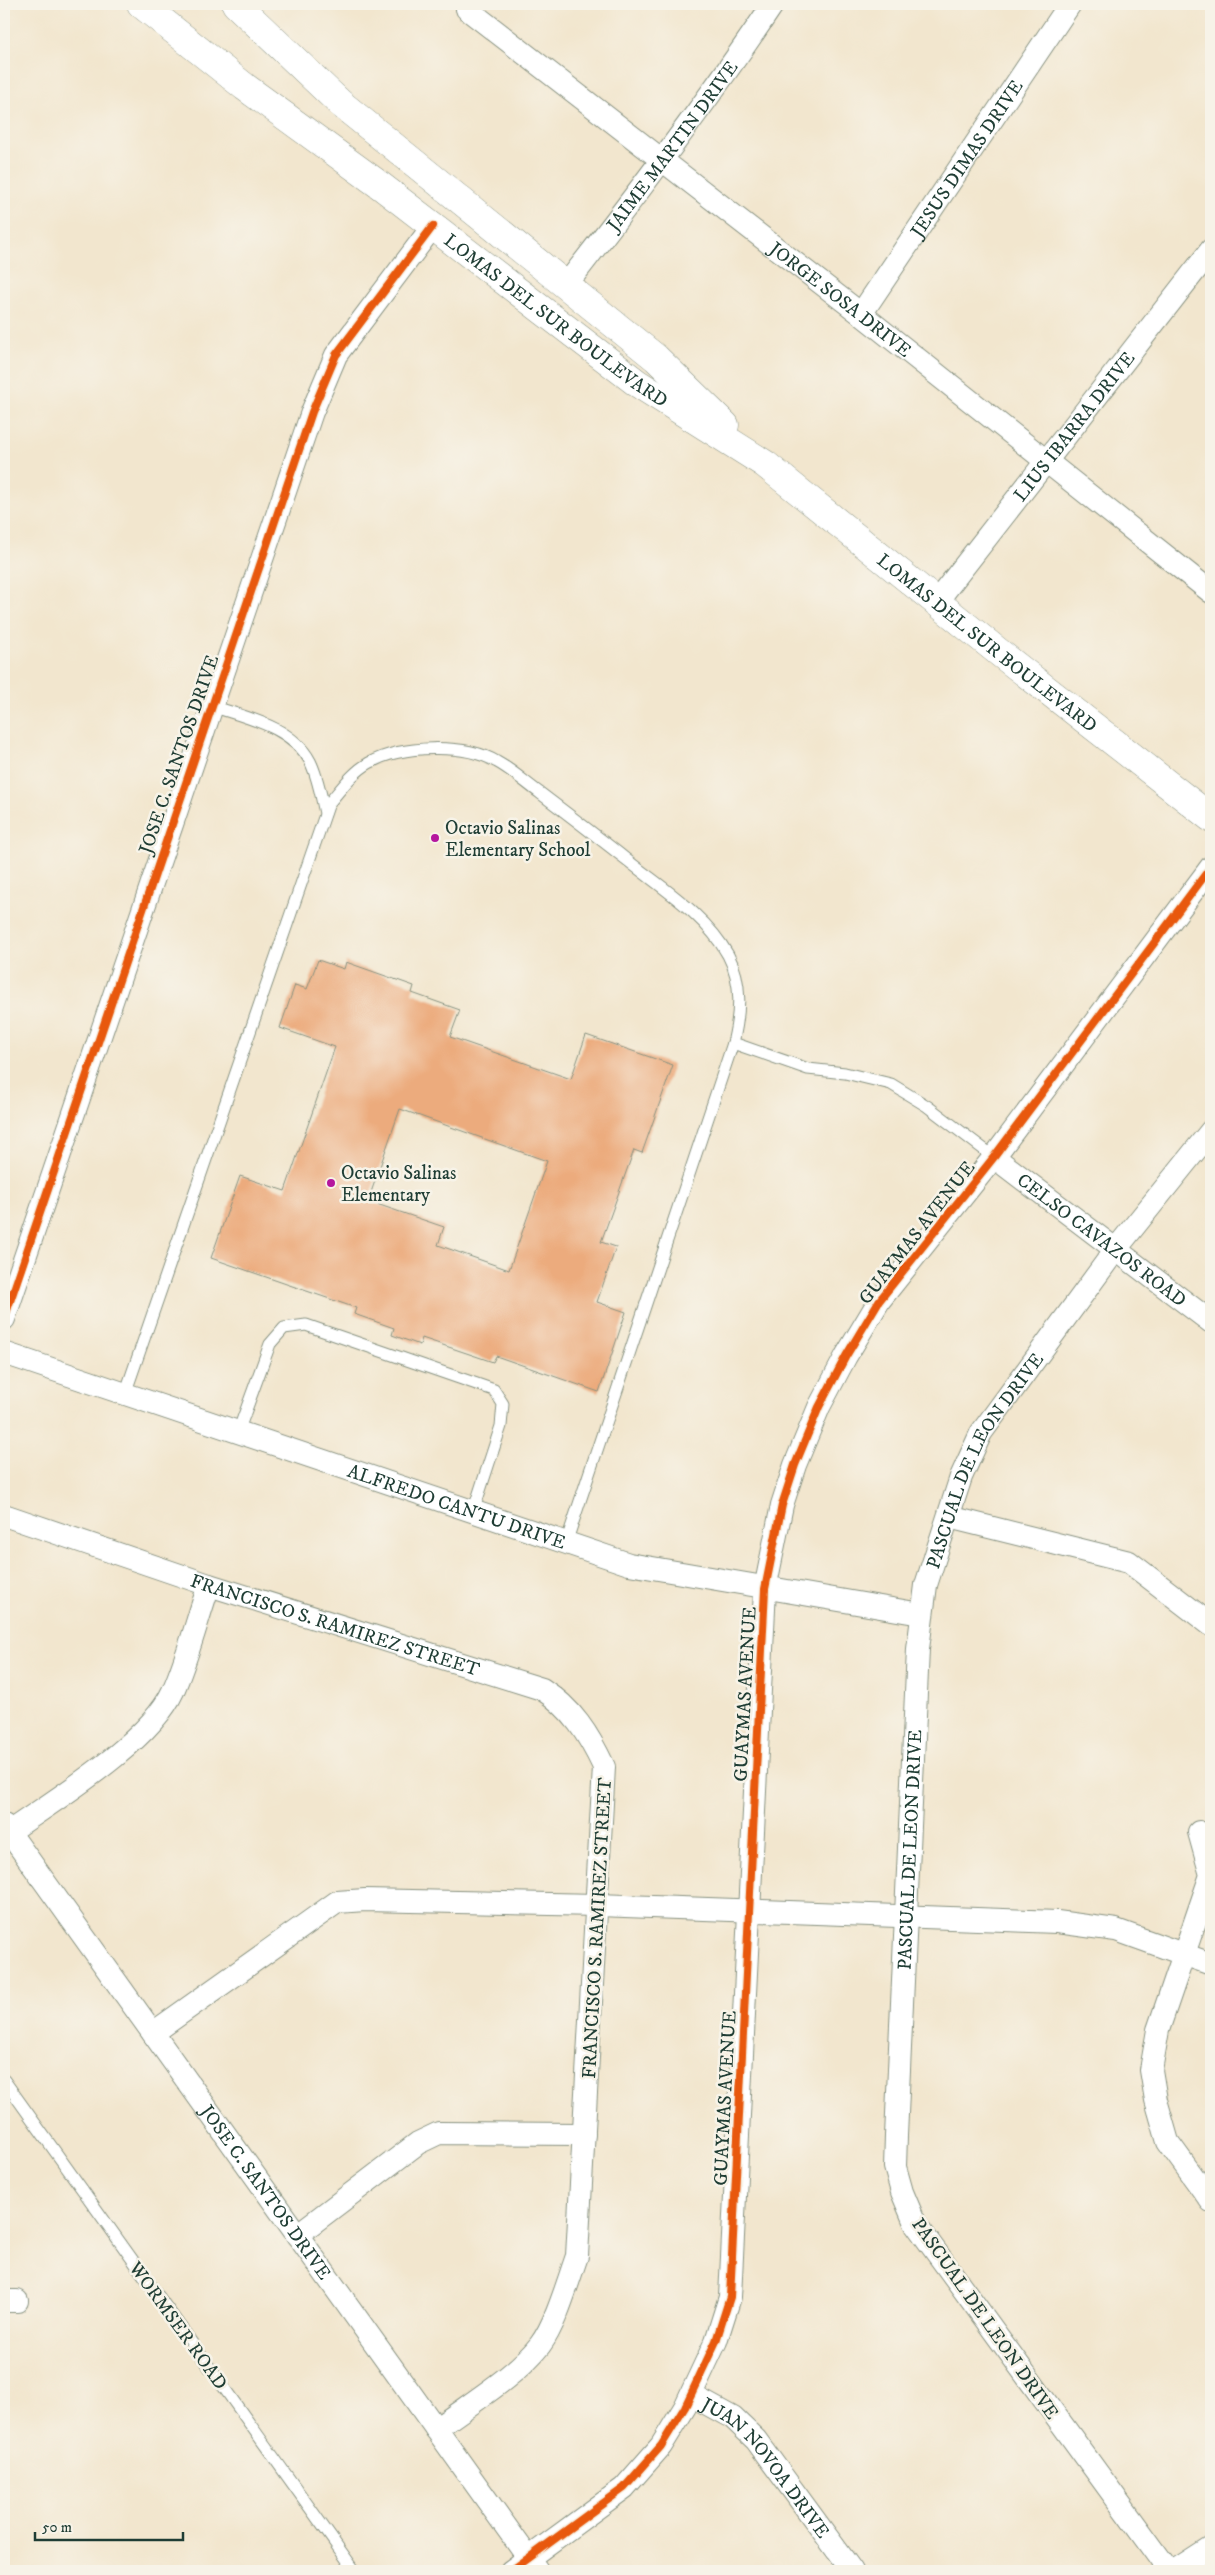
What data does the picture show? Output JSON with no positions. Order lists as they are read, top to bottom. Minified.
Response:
{"streets":{"main road":["LOMAS DEL SUR BOULEVARD"],"street":["JAIME MARTIN DRIVE","JESUS DIMAS DRIVE","JORGE SOSA DRIVE","LIUS IBARRA DRIVE","JOSE C. SANTOS DRIVE","GUAYMAS AVENUE","CELSO CAVAZOS ROAD","PASCUAL DE LEON DRIVE","ALFREDO CANTU DRIVE","FRANCISCO S. RAMIREZ STREET","JUAN NOVOA DRIVE"],"lane":["WORMSER ROAD"]},"crossings":[["JAIME MARTIN DRIVE","JORGE SOSA DRIVE"],["JAIME MARTIN DRIVE","LOMAS DEL SUR BOULEVARD"],["JESUS DIMAS DRIVE","JORGE SOSA DRIVE"],["JORGE SOSA DRIVE","LIUS IBARRA DRIVE"],["LOMAS DEL SUR BOULEVARD","LIUS IBARRA DRIVE"],["LOMAS DEL SUR BOULEVARD","JOSE C. SANTOS DRIVE"],["JOSE C. SANTOS DRIVE","GUAYMAS AVENUE"],["JOSE C. SANTOS DRIVE","FRANCISCO S. RAMIREZ STREET"],["GUAYMAS AVENUE","CELSO CAVAZOS ROAD"],["GUAYMAS AVENUE","ALFREDO CANTU DRIVE"],["GUAYMAS AVENUE","JUAN NOVOA DRIVE"],["CELSO CAVAZOS ROAD","PASCUAL DE LEON DRIVE"],["PASCUAL DE LEON DRIVE","ALFREDO CANTU DRIVE"]],"places":["Octavio Salinas Elementary School","Octavio Salinas Elementary"],"scale_bar":"50 m"}
